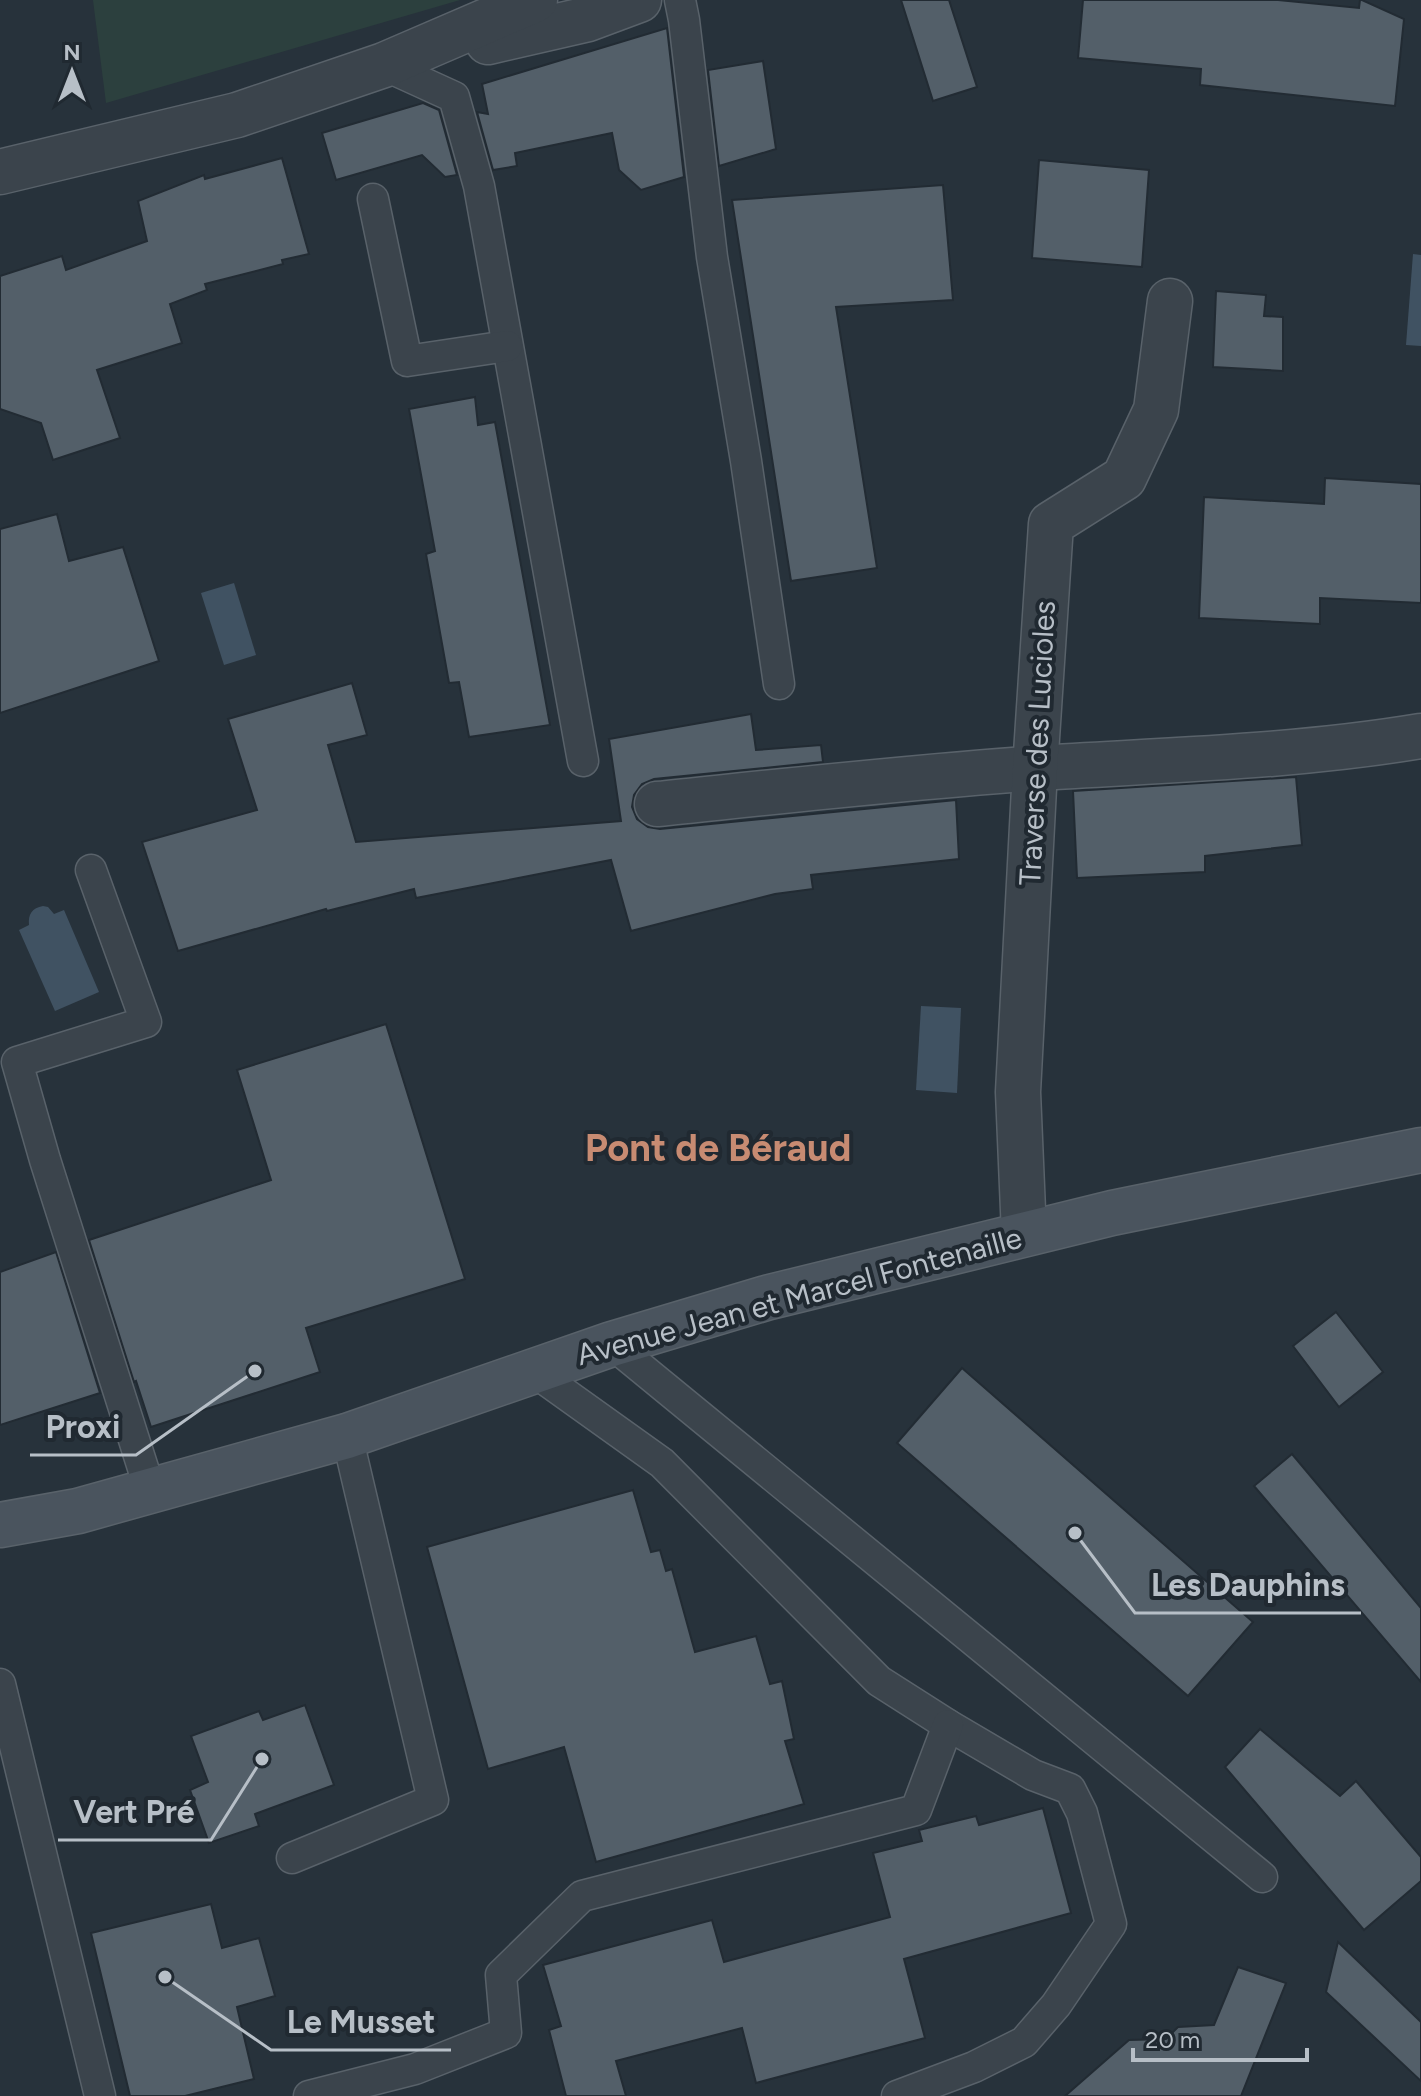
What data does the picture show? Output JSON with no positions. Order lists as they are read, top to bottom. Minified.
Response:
{"streets":{"main road":["Avenue Jean et Marcel Fontenaille"],"street":["Traverse des Lucioles"]},"crossings":[["Traverse des Lucioles","Avenue Jean et Marcel Fontenaille"]],"districts":["Pont de Béraud"],"places":["Proxi","Les Dauphins","Vert Pré","Le Musset"],"scale_bar":"20 m","north":"top"}
